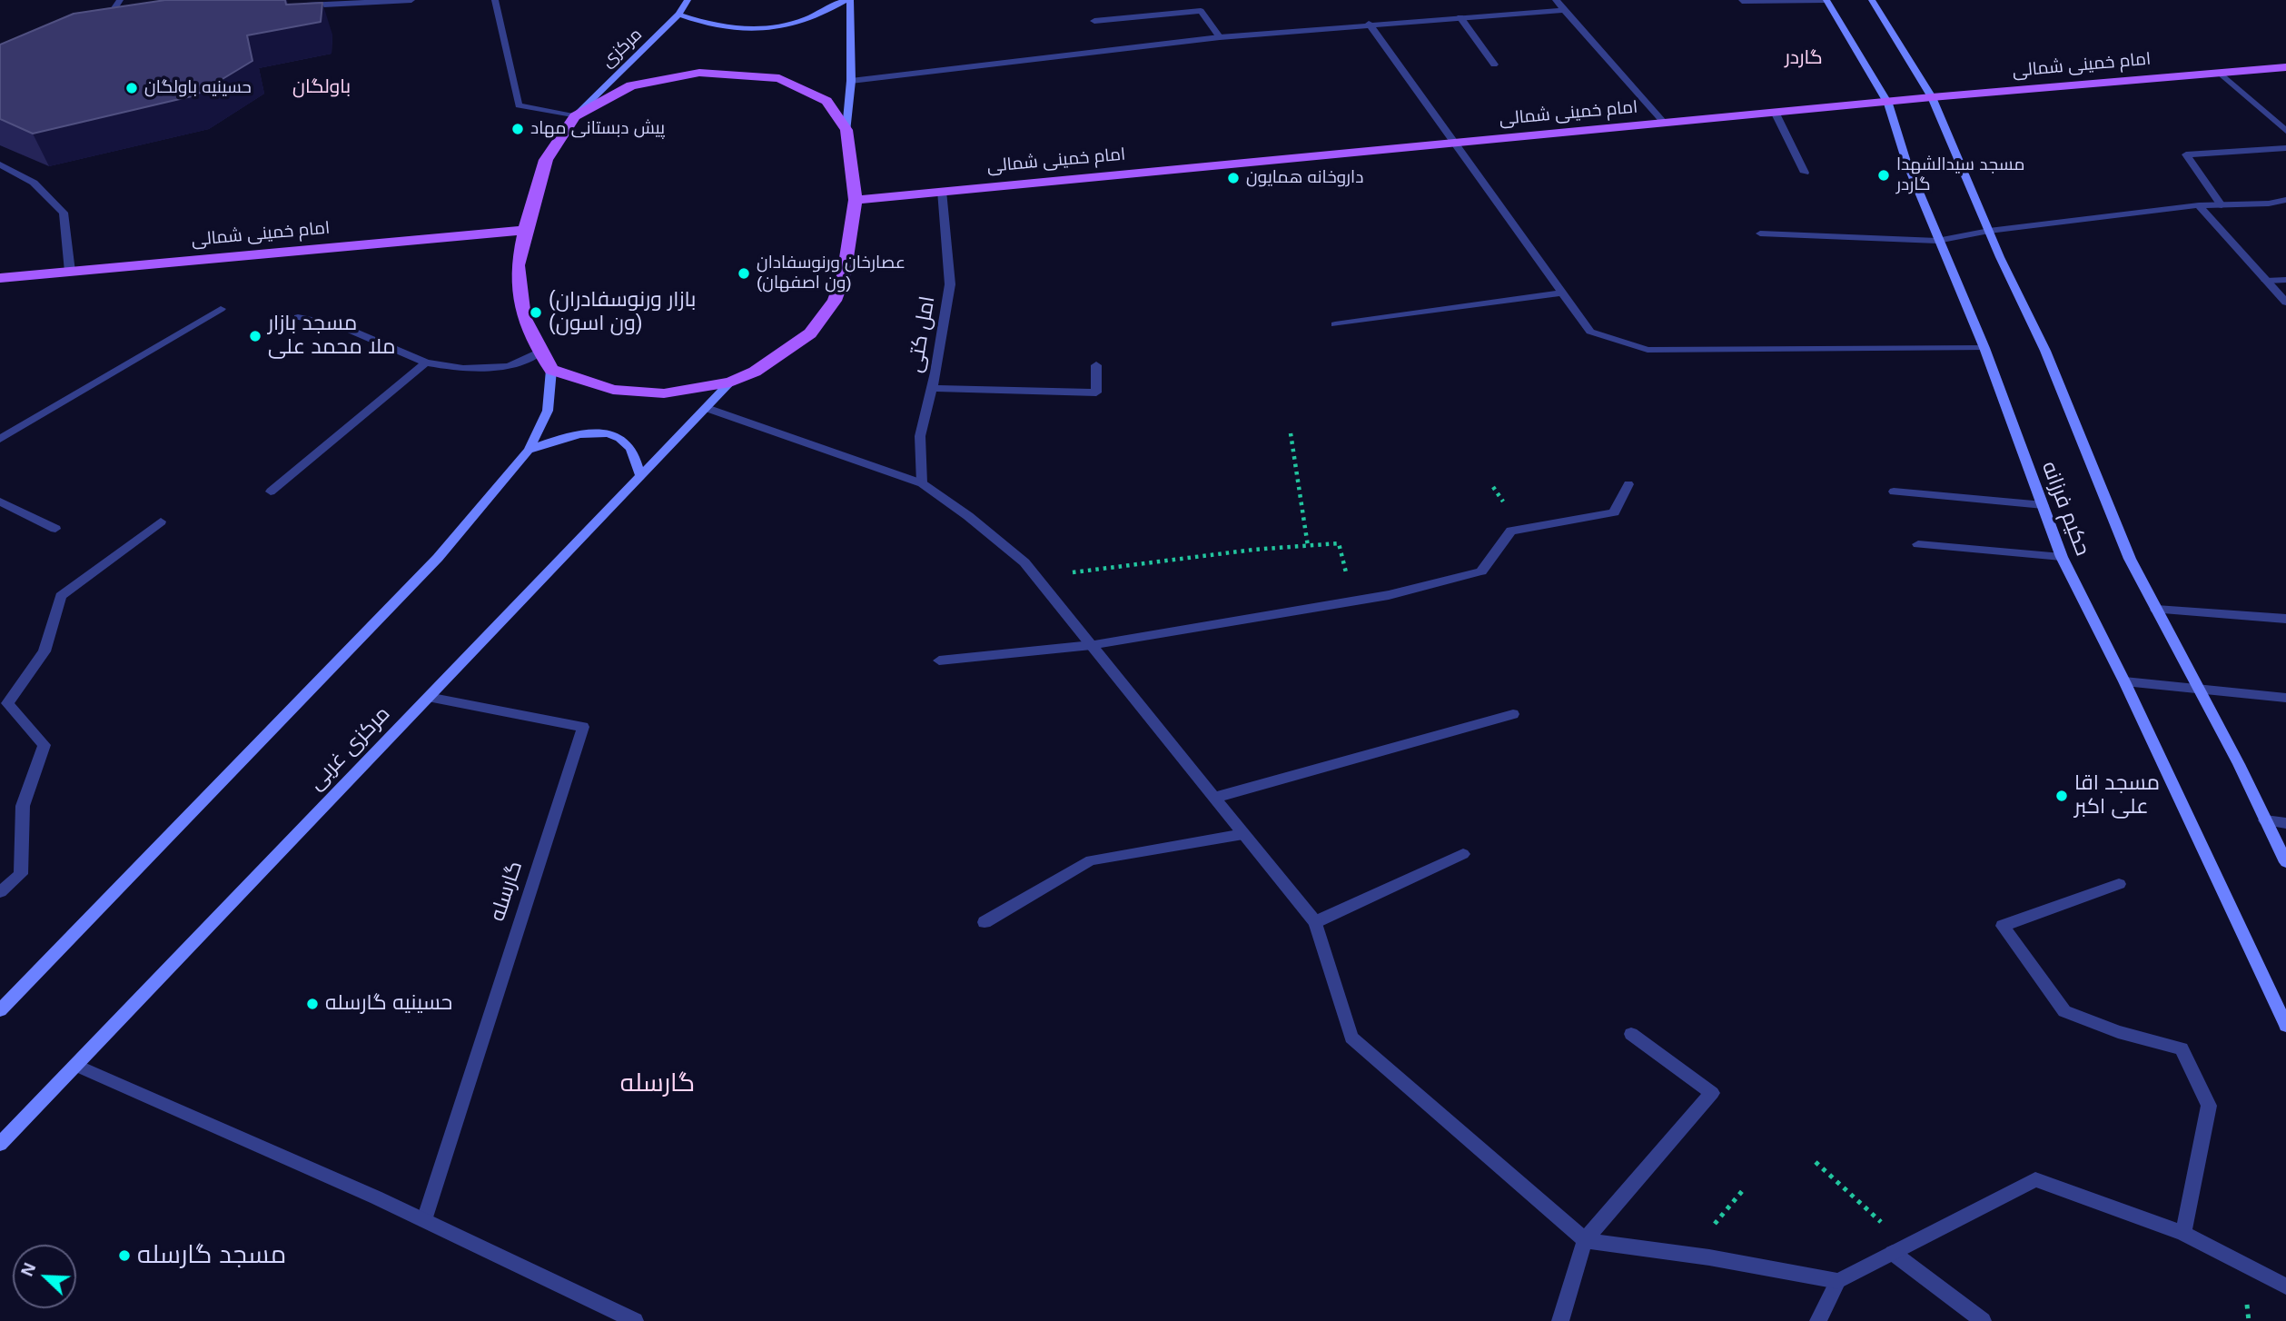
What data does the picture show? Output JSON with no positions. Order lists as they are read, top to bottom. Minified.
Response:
{"streets":{"main road":["امام خمینی شمالی"],"street":["مرکزی","امل کتی","حکیم فرزانه","مرکزی غربی","گارسله"]},"crossings":[["امام خمینی شمالی","امل کتی"],["امام خمینی شمالی","حکیم فرزانه"],["مرکزی غربی","گارسله"]],"districts":["گاردر","باولگان","گارسله"],"places":["حسینیه باولگان","پیش دبستانی مهاد","مسجد سیدالشهدا گاردر","داروخانه همایون","عصارخان ورنوسفادان (ون اصفهان)","(بازار ورنوسفادران (ون اسون)","مسجد بازار ملا محمد علی","مسجد اقا علی اکبر","حسینیه گارسله","مسجد گارسله"],"north":"top left"}
